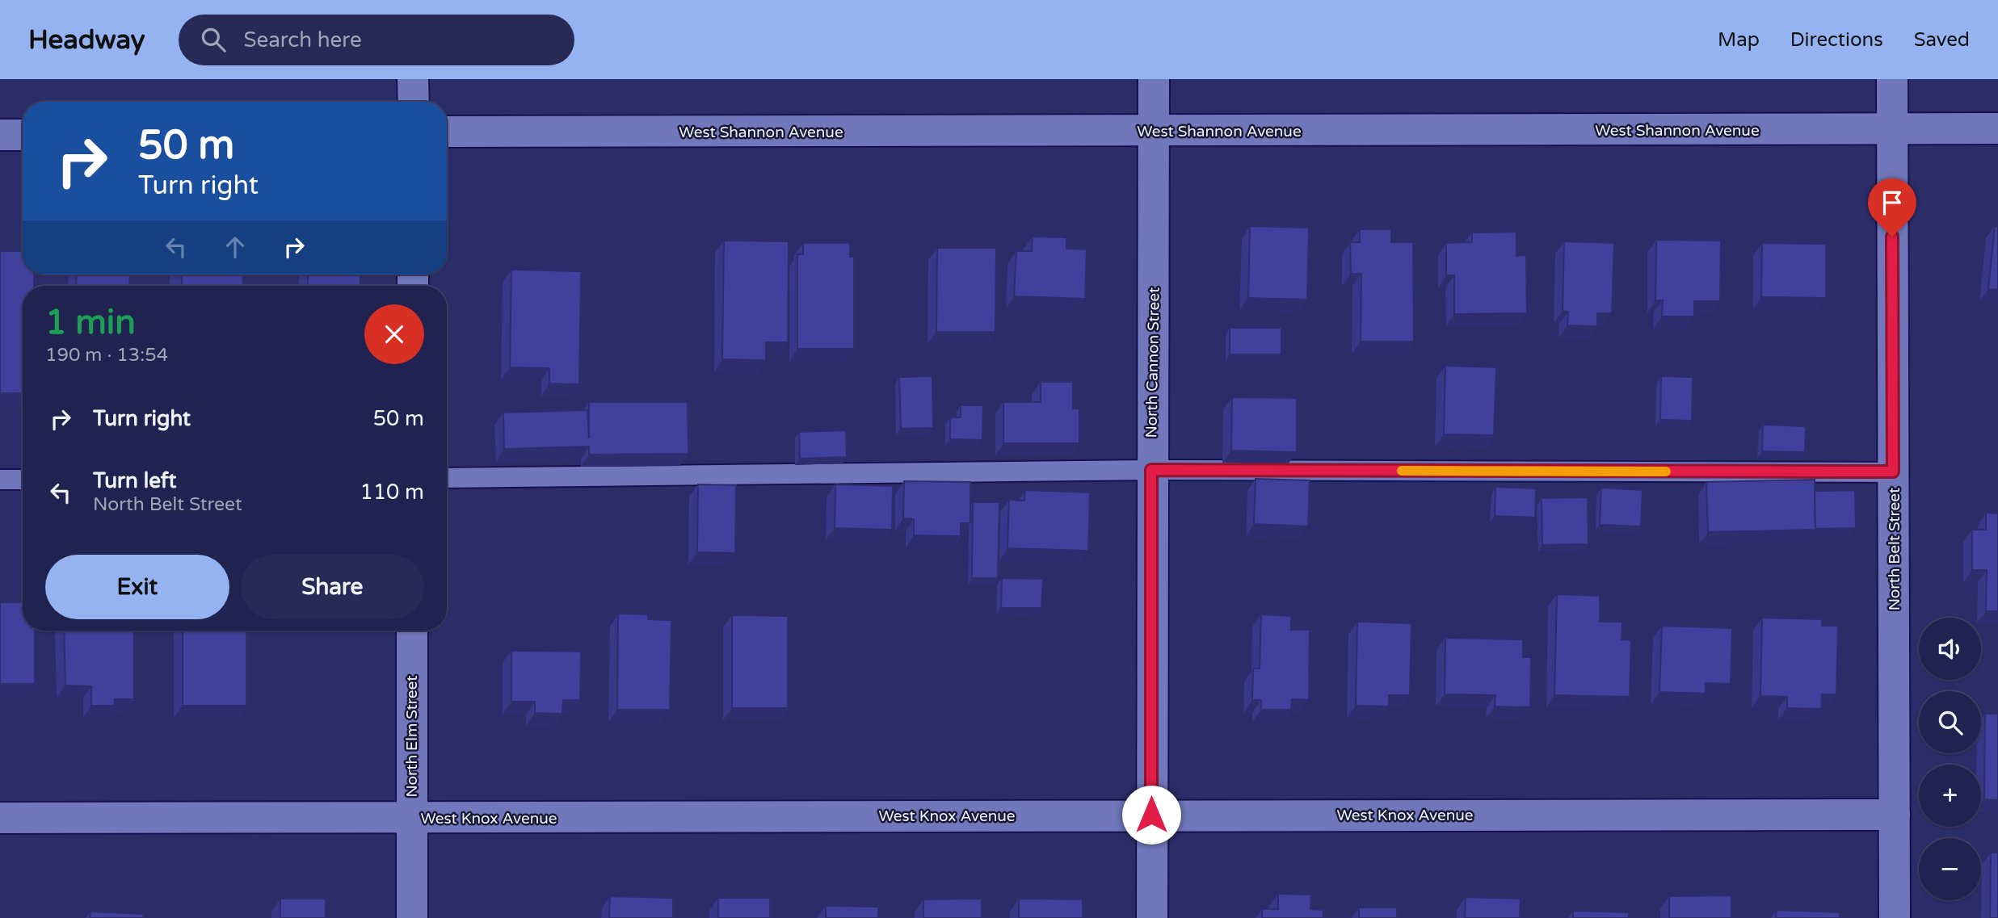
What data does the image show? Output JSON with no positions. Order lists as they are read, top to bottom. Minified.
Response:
{"streets":{"street":["West Shannon Avenue","North Cannon Street","North Belt Street","North Elm Street","West Knox Avenue"]},"crossings":[["West Shannon Avenue","North Cannon Street"],["West Shannon Avenue","North Belt Street"],["North Cannon Street","West Knox Avenue"],["North Belt Street","West Knox Avenue"],["North Elm Street","West Knox Avenue"]],"page":{"header":"Headway","search":"Search here","nav":["Map","Directions","Saved"],"turn":["50 m","Turn right"],"heading":["1 min","190 m · 13:54"],"list":[{"name":"Turn right","value":"50 m"},{"name":"Turn left","note":"North Belt Street","value":"110 m"}],"buttons":["Exit","Share"],"map_buttons":["+","−"]}}
